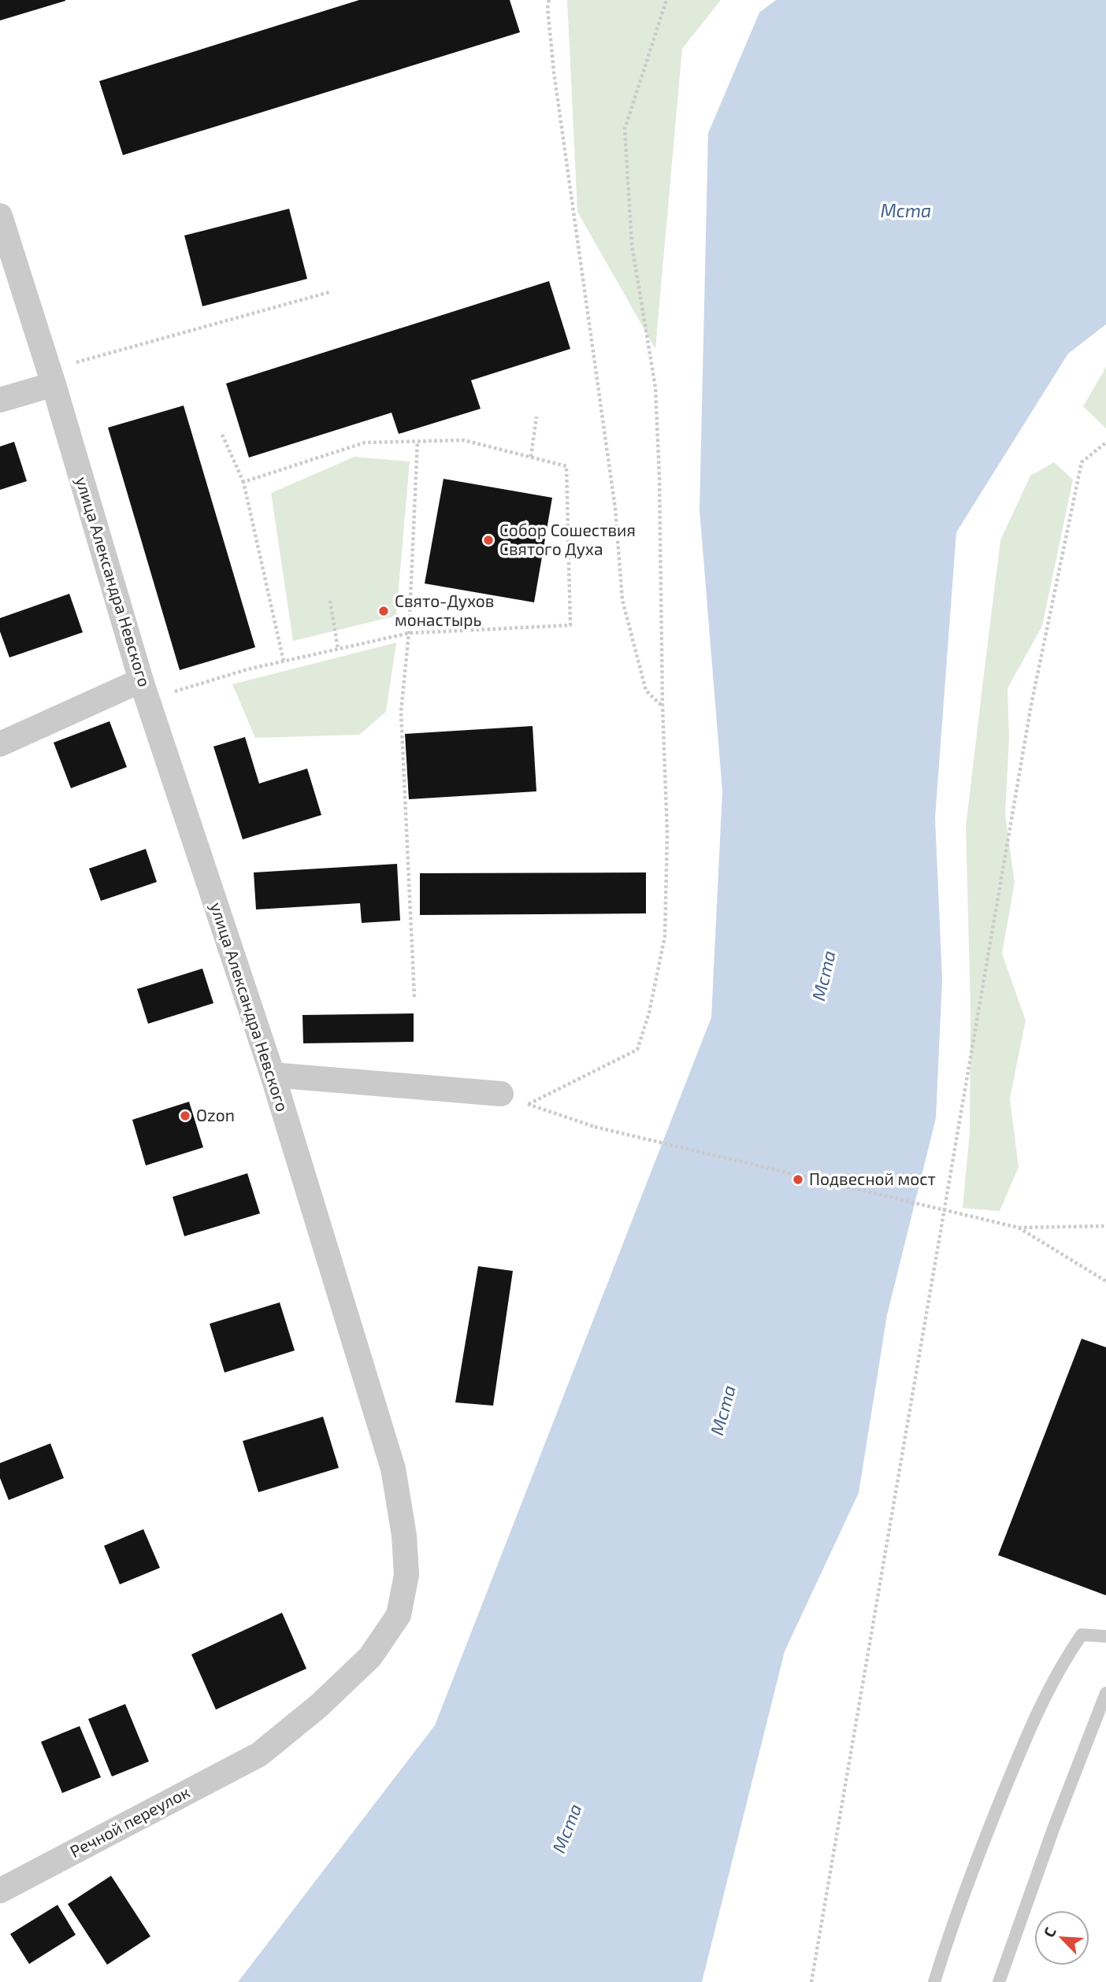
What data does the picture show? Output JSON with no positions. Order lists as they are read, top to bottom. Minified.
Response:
{"streets":{"street":["улица Александра Невского","Речной переулок"]},"crossings":[["улица Александра Невского","Речной переулок"]],"water":["Мста"],"places":["Собор Сошествия Святого Духа","Свято-Духов монастырь","Ozon","Подвесной мост"],"north":"top left"}
